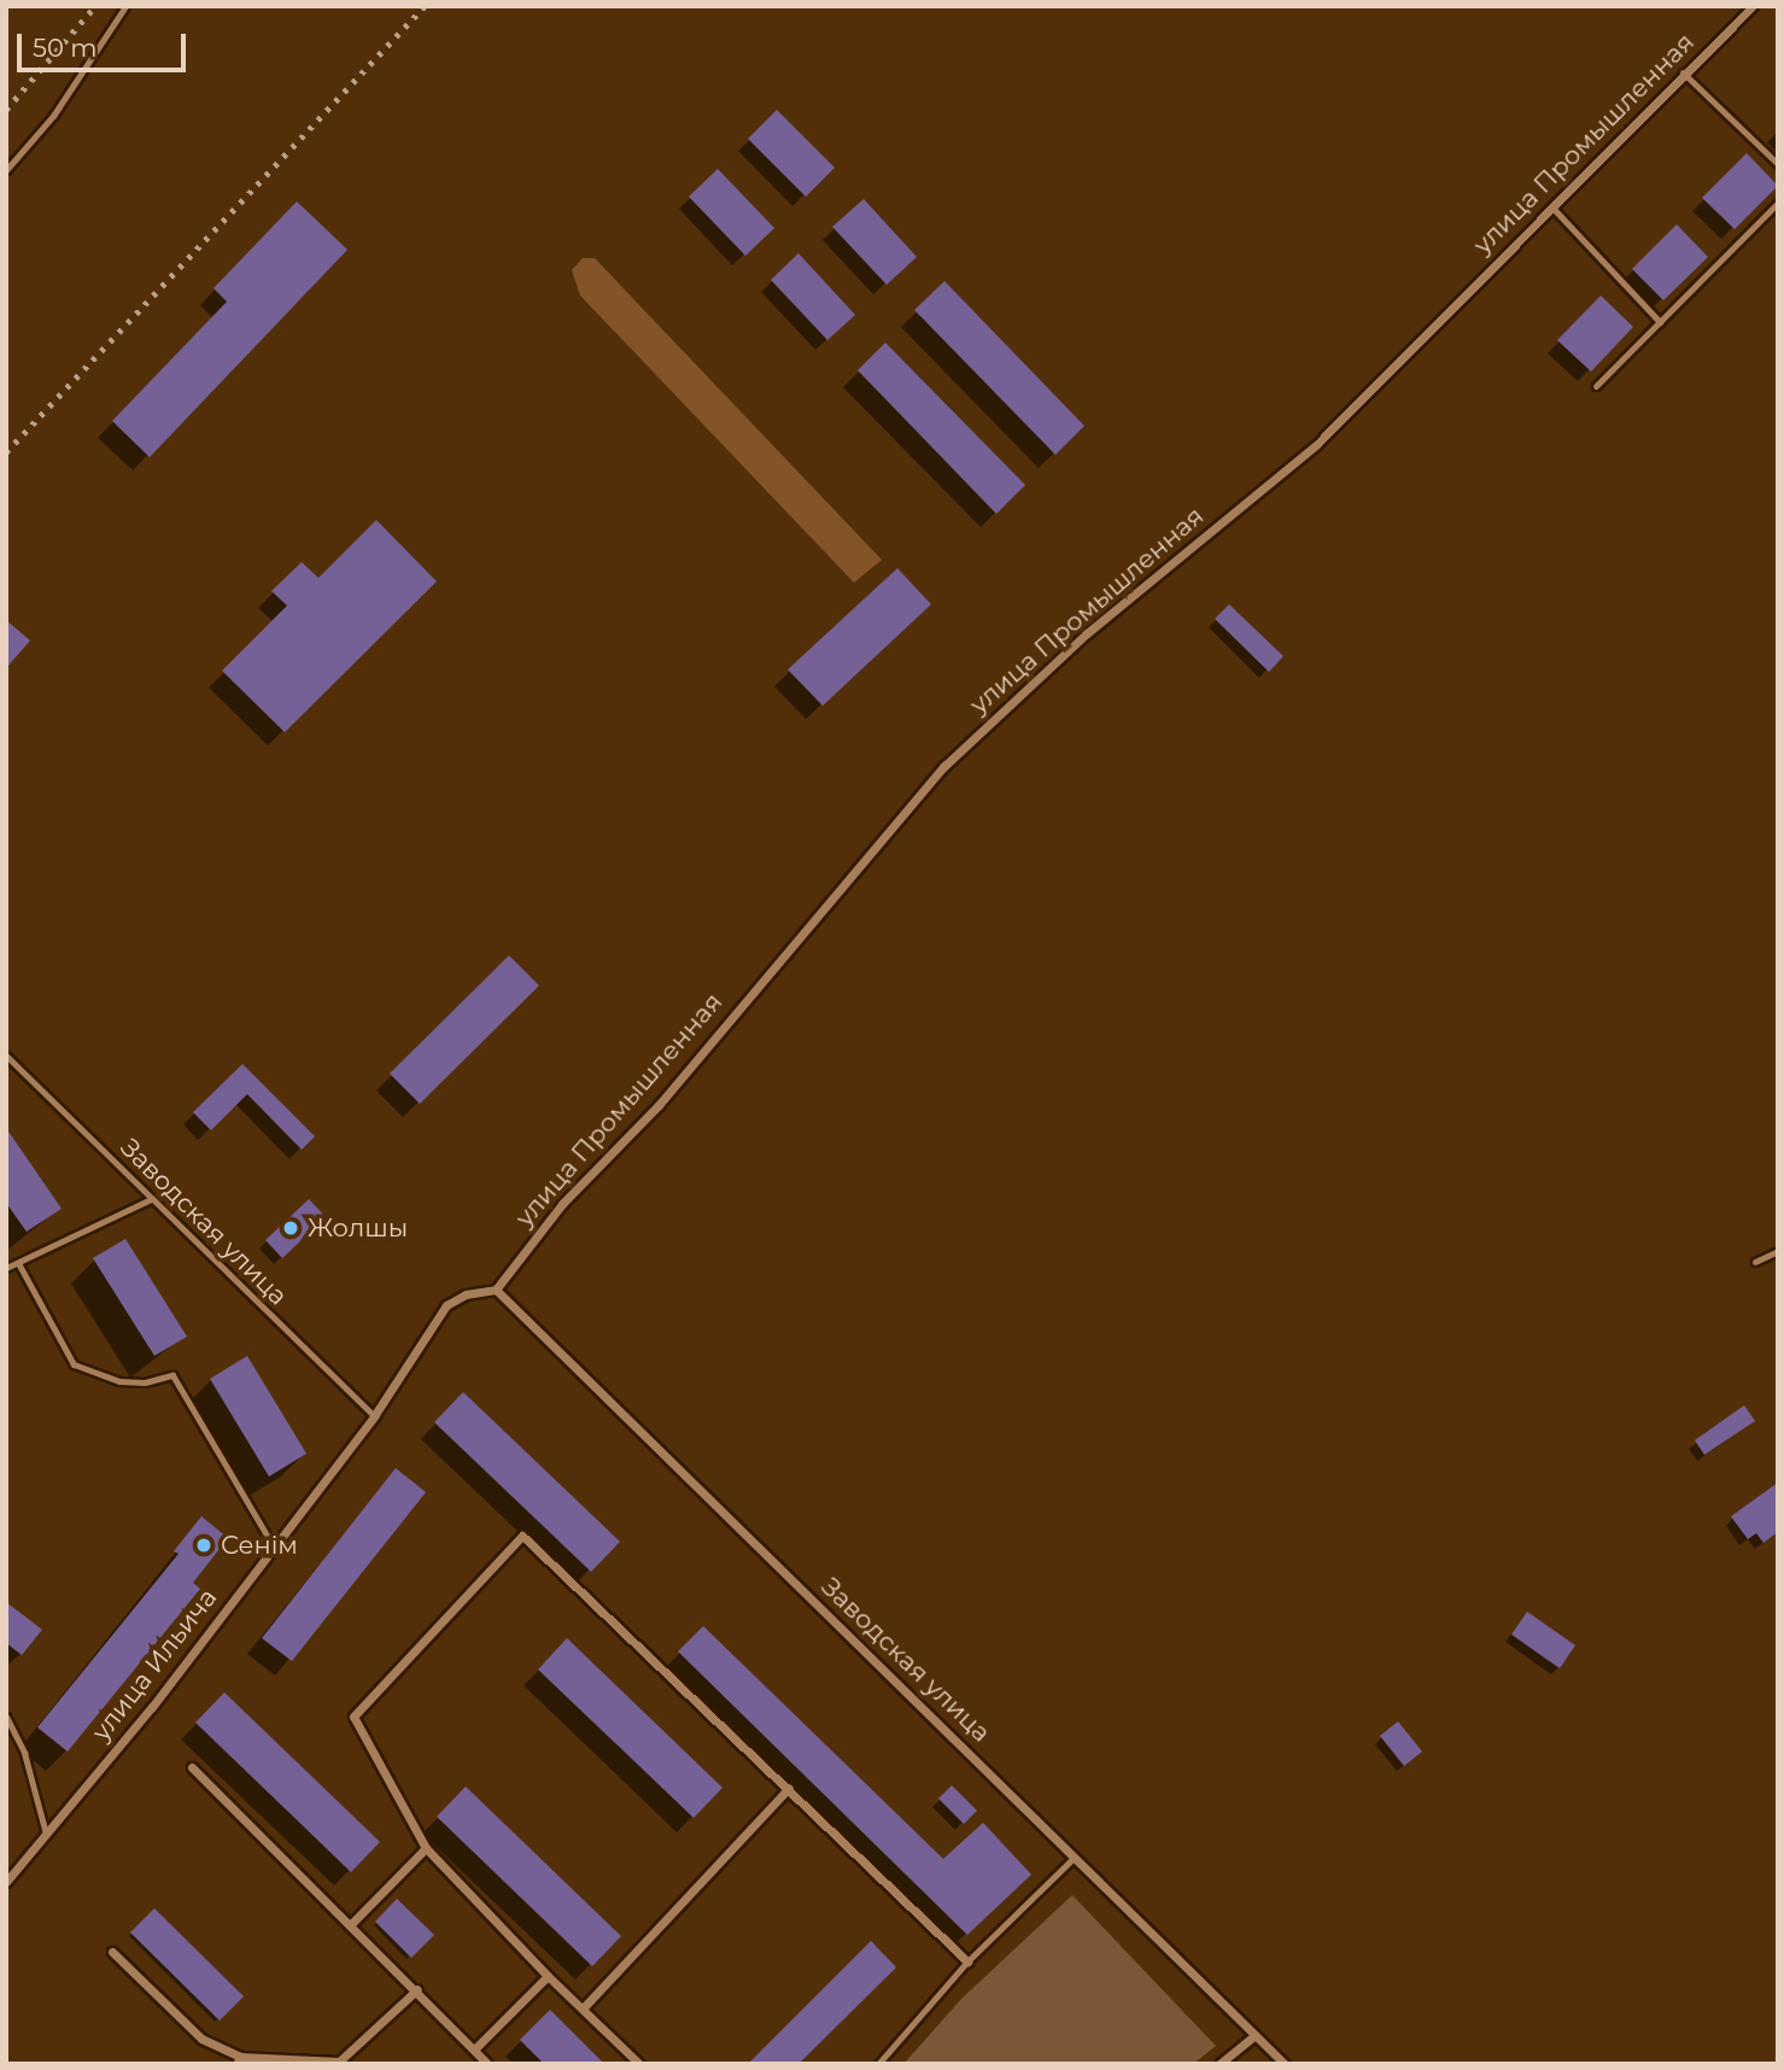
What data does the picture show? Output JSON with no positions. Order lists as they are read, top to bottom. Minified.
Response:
{"streets":{"street":["улица Промышленная","Заводская улица","улица Ильича"]},"crossings":[["улица Промышленная","Заводская улица"],["улица Промышленная","улица Ильича"],["Заводская улица","улица Ильича"]],"places":["Жолшы","Сенiм"],"scale_bar":"50 m"}
